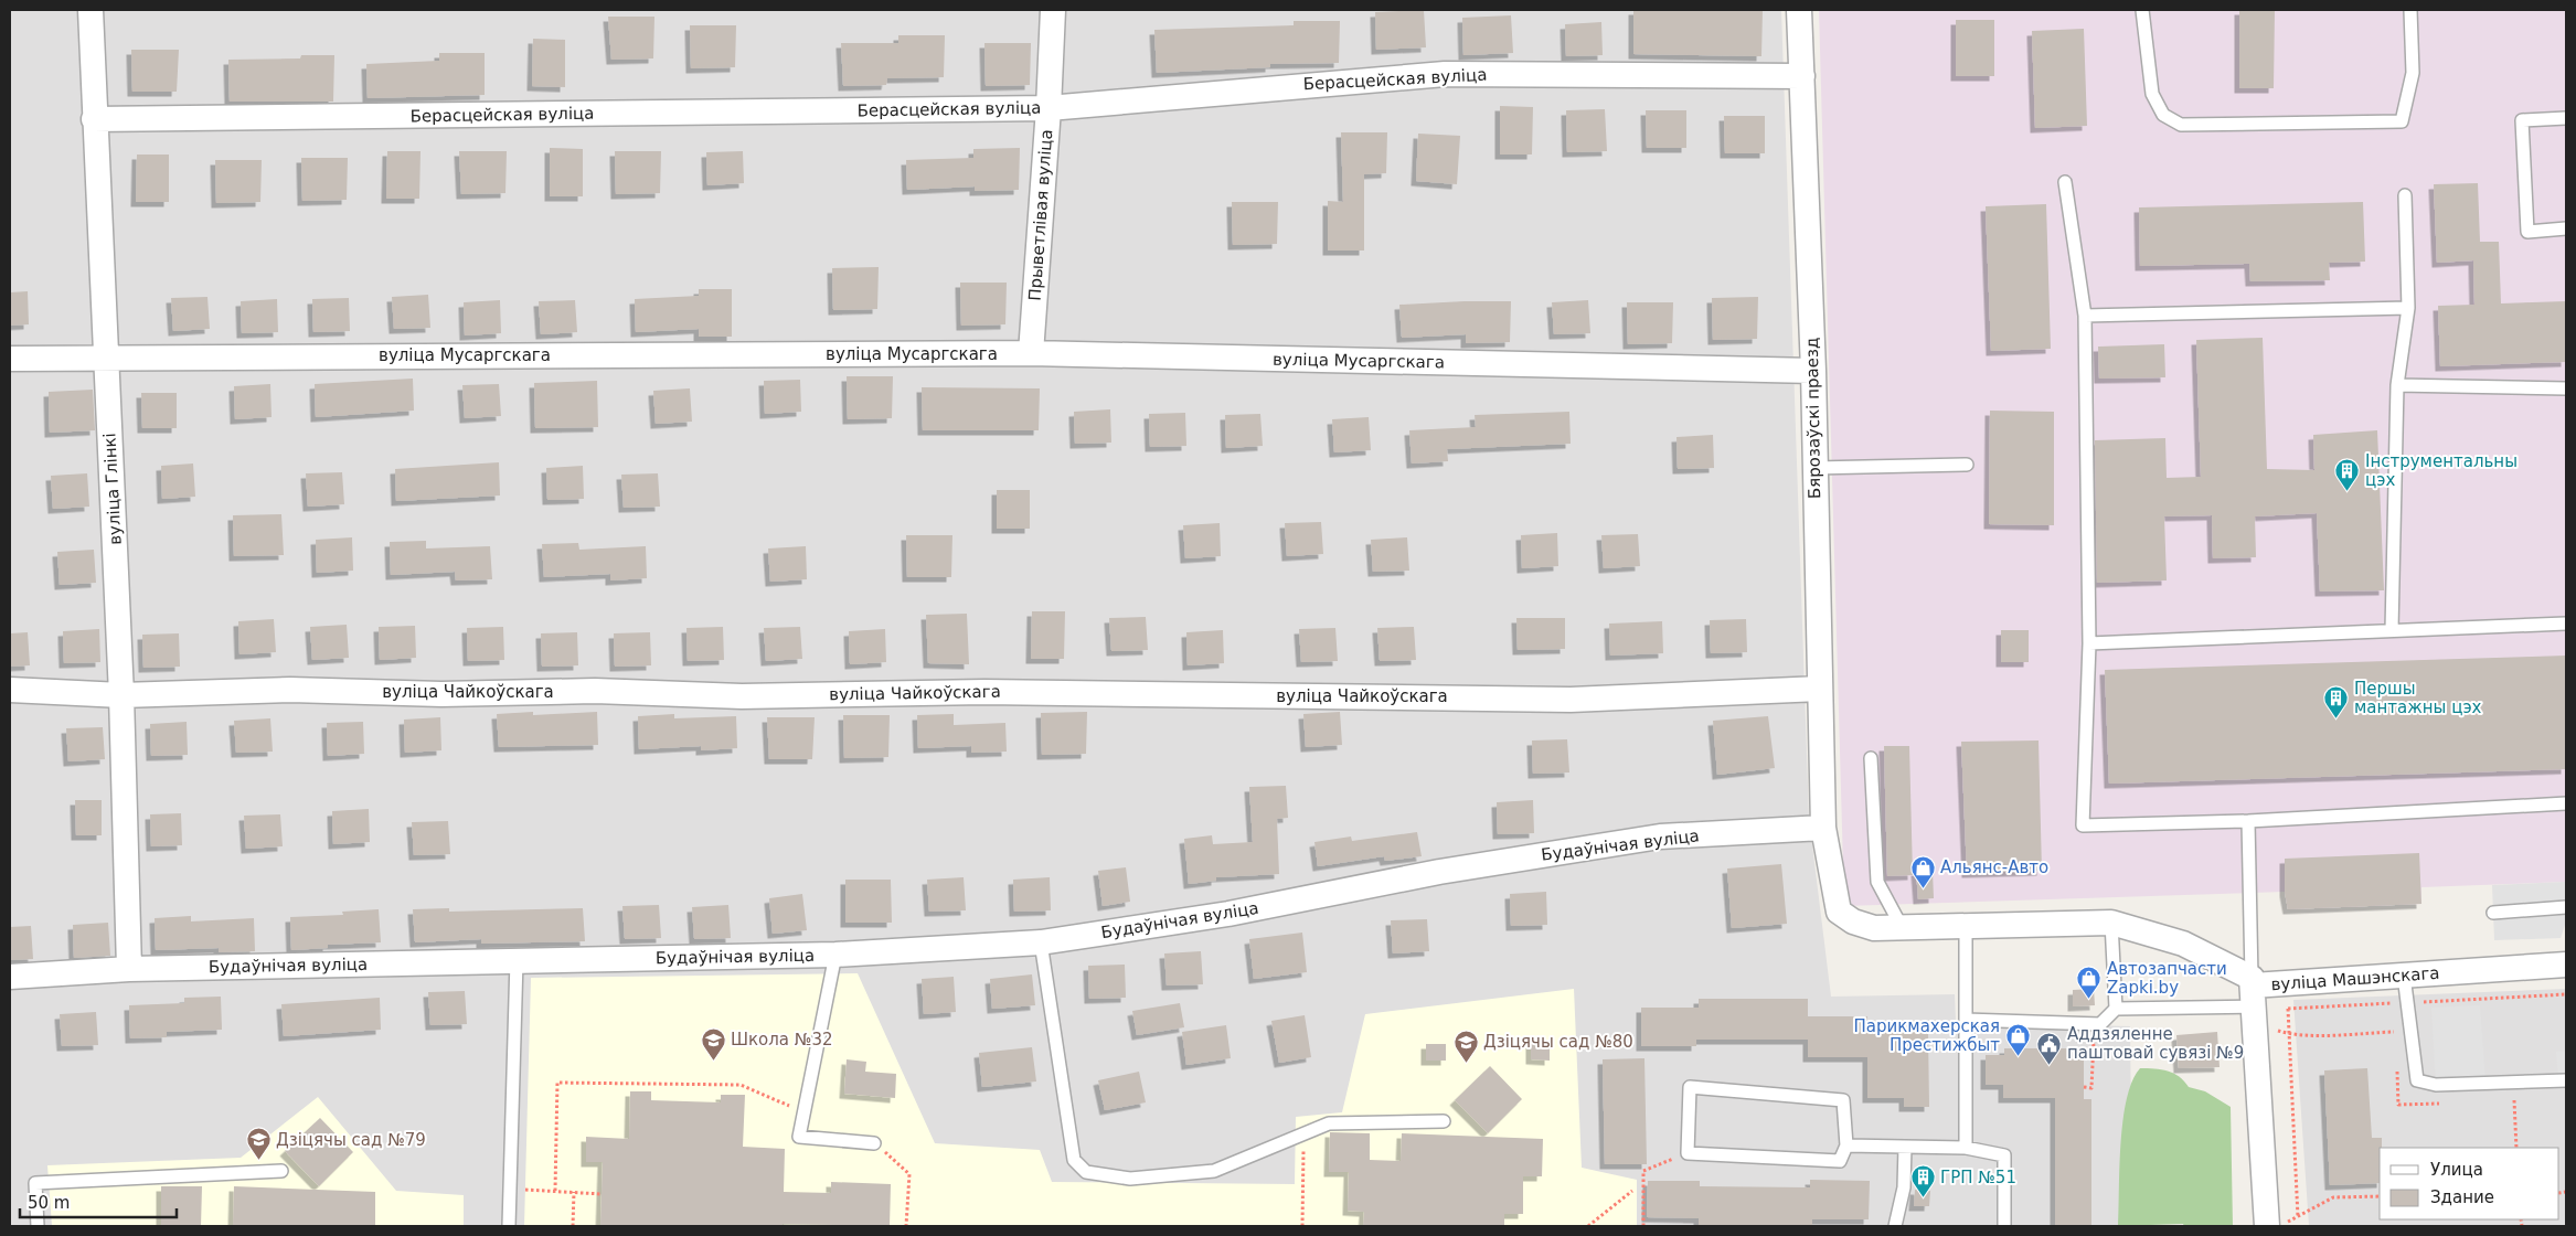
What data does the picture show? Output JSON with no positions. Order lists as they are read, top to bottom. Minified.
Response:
{"streets":{"street":["Берасцейская вуліца","Прыветлівая вуліца","вуліца Мусаргскага","Бярозаўскі праезд","вуліца Глінкі","вуліца Чайкоўскага","Будаўнічая вуліца","вуліца Машэнскага"]},"crossings":[["Берасцейская вуліца","Прыветлівая вуліца"],["Берасцейская вуліца","Бярозаўскі праезд"],["Берасцейская вуліца","вуліца Глінкі"],["Прыветлівая вуліца","вуліца Мусаргскага"],["вуліца Мусаргскага","Бярозаўскі праезд"],["вуліца Мусаргскага","вуліца Глінкі"],["Бярозаўскі праезд","вуліца Чайкоўскага"],["Бярозаўскі праезд","Будаўнічая вуліца"],["вуліца Глінкі","вуліца Чайкоўскага"],["вуліца Глінкі","Будаўнічая вуліца"]],"places":{"building":["Інструментальны цэх","Першы мантажны цэх","ГРП №51"],"shop":["Альянс-Авто","Автозапчасти Zapki.by","Парикмахерская Престижбыт"],"school or university":["Школа №32","Дзіцячы сад №80","Дзіцячы сад №79"],"public building":["Аддзяленне паштовай сувязі №9"]},"legend":["Улица","Здание"],"scale_bar":"50 m"}
